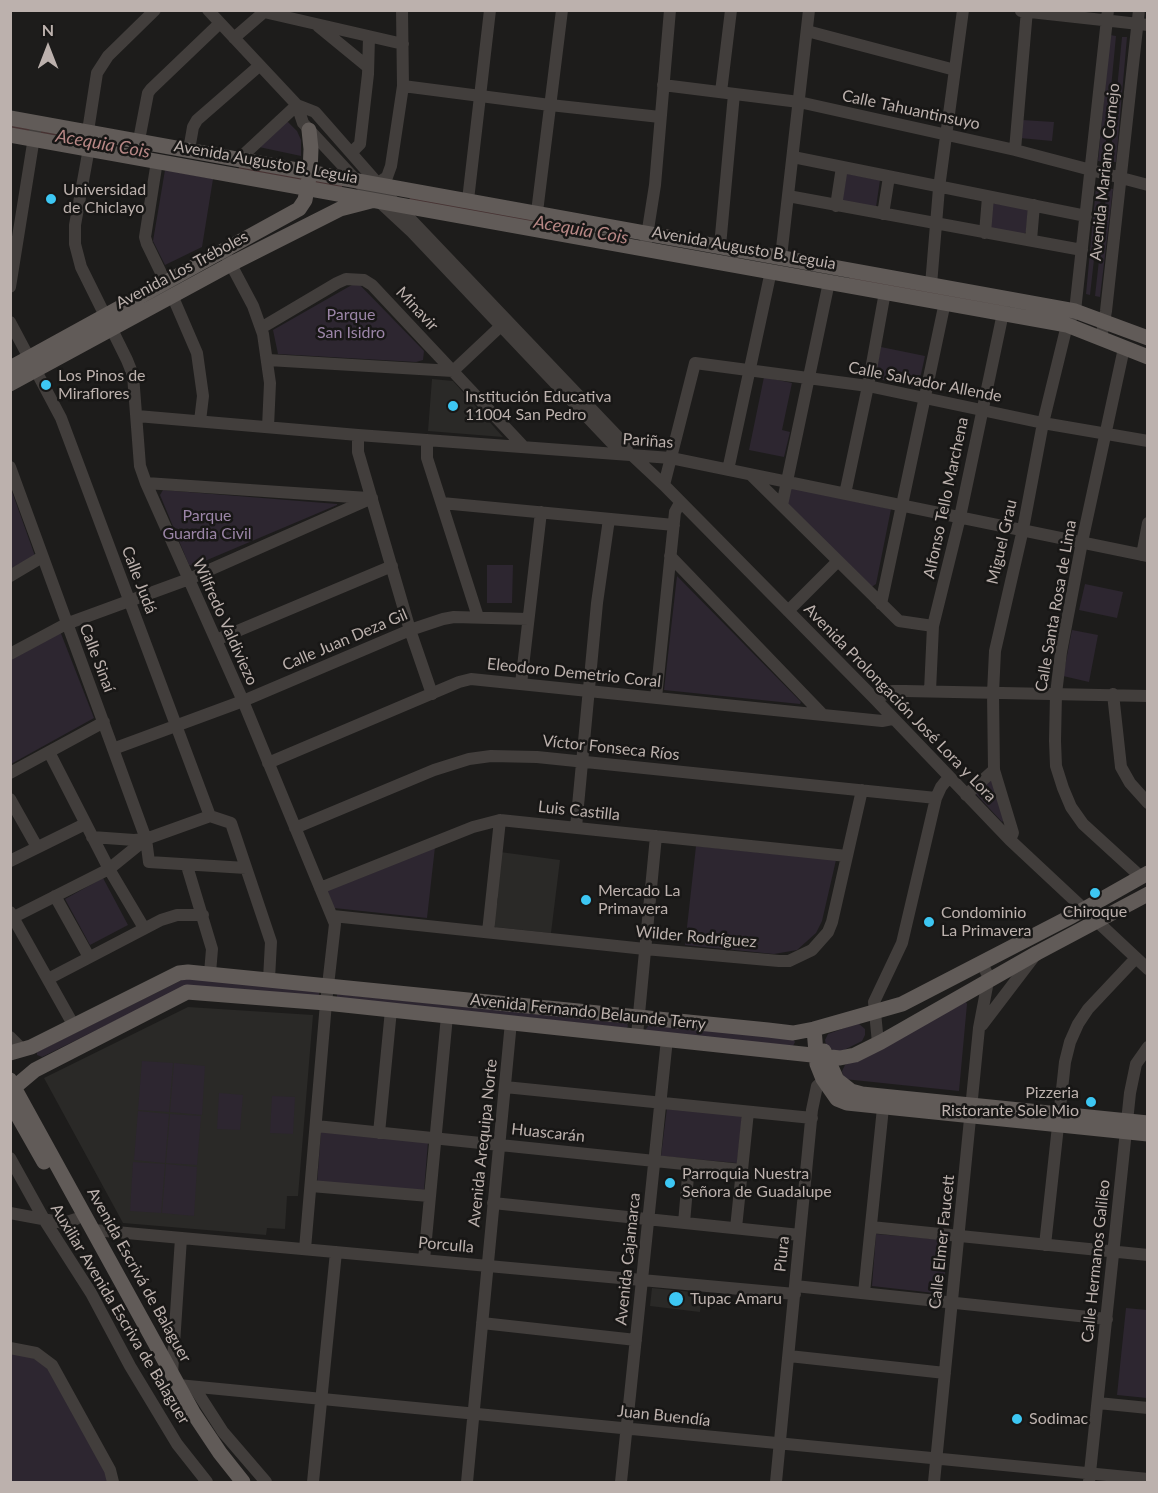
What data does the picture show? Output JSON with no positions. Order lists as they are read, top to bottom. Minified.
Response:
{"streets":{"main road":["Avenida Augusto B. Leguia","Avenida Los Tréboles","Avenida Fernando Belaunde Terry","Avenida Escrivá de Balaguer"],"street":["Calle Tahuantinsuyo","Avenida Mariano Cornejo","Minavir","Calle Salvador Allende","Pariñas","Alfonso Tello Marchena","Miguel Grau","Calle Judá","Calle Santa Rosa de Lima","Wilfredo Valdiviezo","Calle Juan Deza Gil","Calle Sinaí","Eleodoro Demetrio Coral","Avenida Prolongación José Lora y Lora","Víctor Fonseca Ríos","Luis Castilla","Wilder Rodríguez","Huascarán","Avenida Arequipa Norte","Calle Elmer Faucett","Porculla","Piura","Avenida Cajamarca","Calle Hermanos Galileo","Auxiliar Avenida Escriva de Balaguer","Juan Buendía"]},"crossings":[["Calle Tahuantinsuyo","Avenida Mariano Cornejo"],["Avenida Augusto B. Leguia","Avenida Mariano Cornejo"],["Avenida Augusto B. Leguia","Avenida Los Tréboles"],["Avenida Augusto B. Leguia","Alfonso Tello Marchena"],["Avenida Augusto B. Leguia","Miguel Grau"],["Avenida Augusto B. Leguia","Calle Santa Rosa de Lima"],["Avenida Augusto B. Leguia","Wilfredo Valdiviezo"],["Avenida Augusto B. Leguia","Avenida Prolongación José Lora y Lora"],["Avenida Mariano Cornejo","Miguel Grau"],["Avenida Los Tréboles","Calle Judá"],["Avenida Los Tréboles","Wilfredo Valdiviezo"],["Avenida Los Tréboles","Avenida Prolongación José Lora y Lora"],["Minavir","Pariñas"],["Calle Salvador Allende","Pariñas"],["Calle Salvador Allende","Alfonso Tello Marchena"],["Calle Salvador Allende","Miguel Grau"],["Calle Salvador Allende","Calle Santa Rosa de Lima"],["Pariñas","Alfonso Tello Marchena"],["Pariñas","Miguel Grau"],["Pariñas","Calle Santa Rosa de Lima"],["Pariñas","Wilfredo Valdiviezo"],["Pariñas","Avenida Prolongación José Lora y Lora"],["Miguel Grau","Avenida Prolongación José Lora y Lora"],["Calle Judá","Calle Juan Deza Gil"],["Calle Santa Rosa de Lima","Avenida Fernando Belaunde Terry"],["Wilfredo Valdiviezo","Calle Juan Deza Gil"],["Wilfredo Valdiviezo","Eleodoro Demetrio Coral"],["Wilfredo Valdiviezo","Víctor Fonseca Ríos"],["Wilfredo Valdiviezo","Luis Castilla"],["Wilfredo Valdiviezo","Wilder Rodríguez"],["Wilfredo Valdiviezo","Avenida Fernando Belaunde Terry"],["Wilfredo Valdiviezo","Huascarán"],["Wilfredo Valdiviezo","Porculla"],["Calle Juan Deza Gil","Calle Sinaí"],["Eleodoro Demetrio Coral","Avenida Prolongación José Lora y Lora"],["Avenida Prolongación José Lora y Lora","Avenida Fernando Belaunde Terry"],["Víctor Fonseca Ríos","Wilder Rodríguez"],["Luis Castilla","Wilder Rodríguez"],["Avenida Fernando Belaunde Terry","Avenida Arequipa Norte"],["Avenida Fernando Belaunde Terry","Calle Elmer Faucett"],["Avenida Fernando Belaunde Terry","Avenida Cajamarca"],["Avenida Fernando Belaunde Terry","Avenida Escrivá de Balaguer"],["Huascarán","Avenida Arequipa Norte"],["Huascarán","Avenida Cajamarca"],["Avenida Arequipa Norte","Porculla"],["Avenida Arequipa Norte","Juan Buendía"],["Calle Elmer Faucett","Porculla"],["Calle Elmer Faucett","Juan Buendía"],["Porculla","Piura"],["Porculla","Avenida Cajamarca"],["Porculla","Calle Hermanos Galileo"],["Porculla","Avenida Escrivá de Balaguer"],["Piura","Juan Buendía"],["Avenida Cajamarca","Juan Buendía"],["Calle Hermanos Galileo","Juan Buendía"],["Avenida Escrivá de Balaguer","Juan Buendía"]],"water":["Acequia Cois"],"parks":["Parque San Isidro","Parque Guardia Civil"],"places":["Universidad de Chiclayo","Los Pinos de Miraflores","Institución Educativa 11004 San Pedro","Chiroque","Mercado La Primavera","Condominio La Primavera","Pizzeria Ristorante Sole Mio","Parroquia Nuestra Señora de Guadalupe","Tupac Amaru","Sodimac"],"north":"top"}
